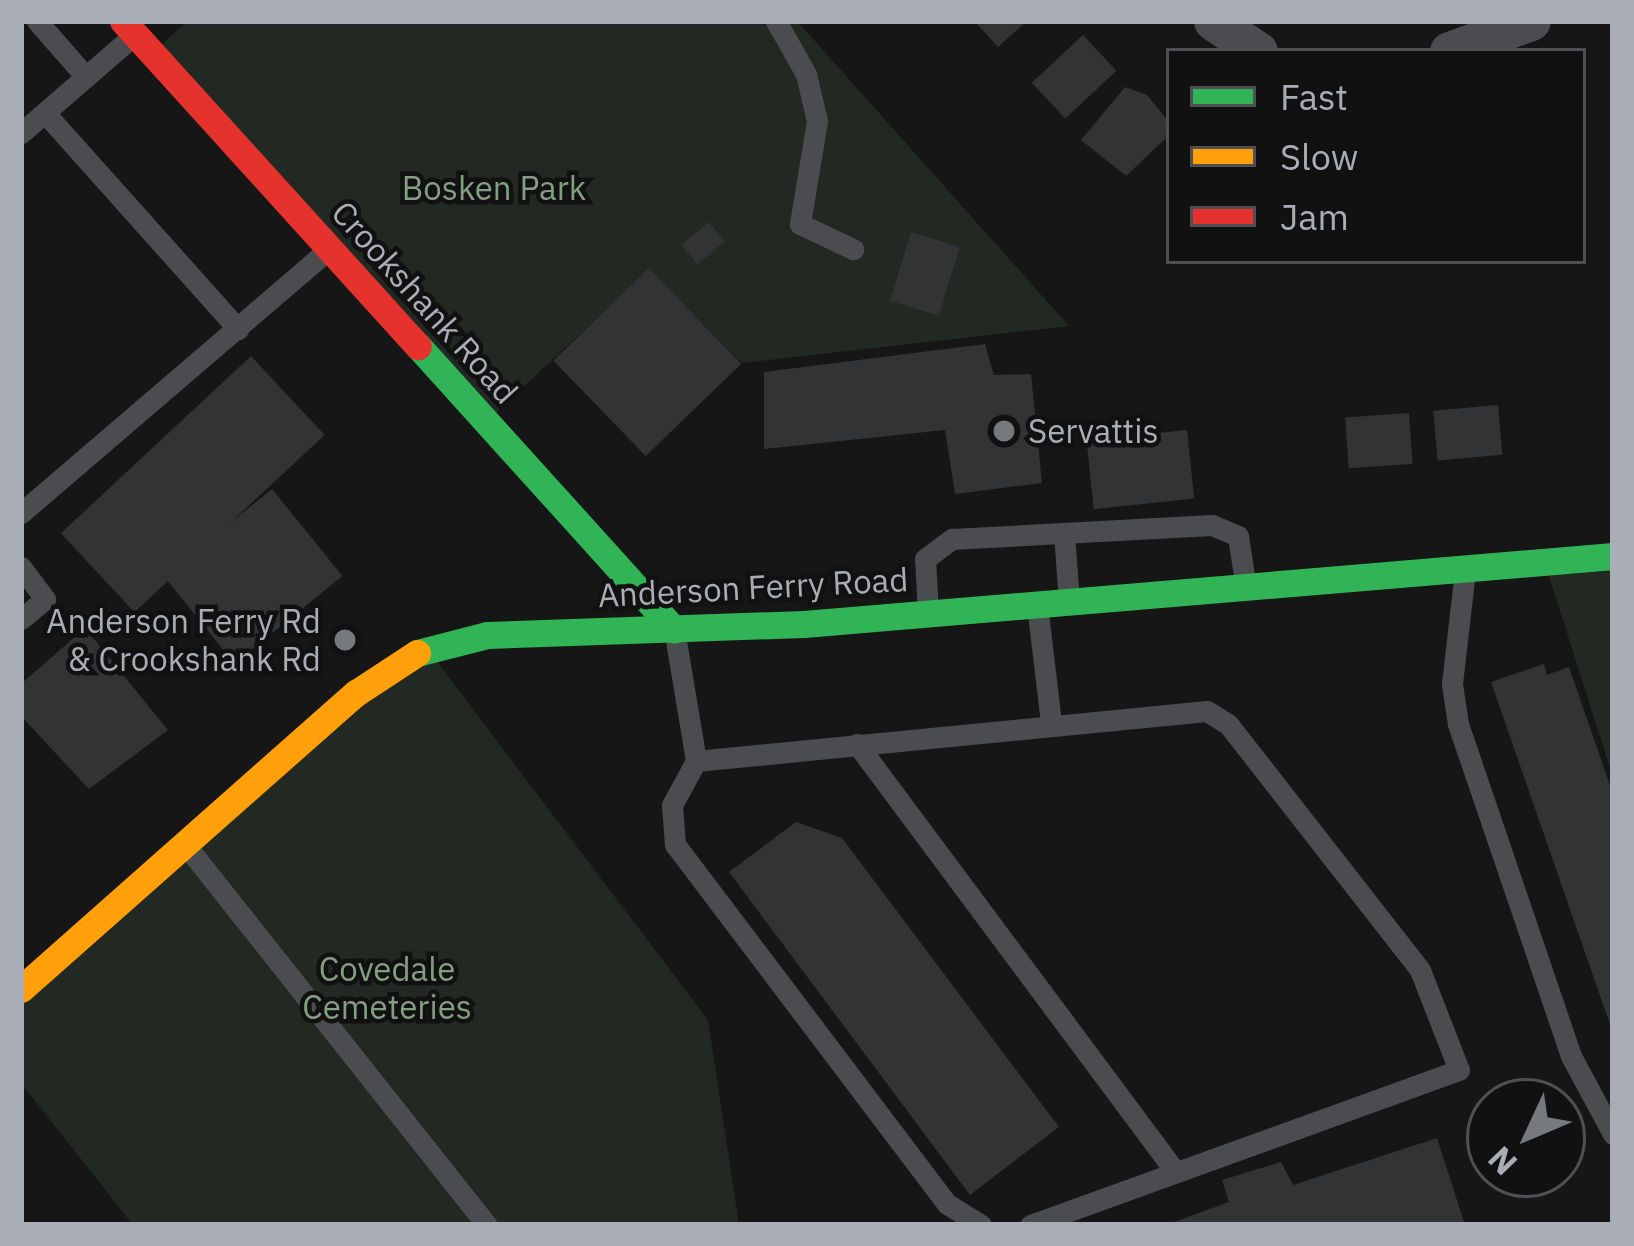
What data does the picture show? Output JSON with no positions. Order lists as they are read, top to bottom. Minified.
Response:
{"streets":{"street":["Crookshank Road","Anderson Ferry Road"]},"crossings":[["Crookshank Road","Anderson Ferry Road"]],"parks":["Bosken Park","Covedale Cemeteries"],"places":["Servattis","Anderson Ferry Rd & Crookshank Rd"],"legend":["Fast","Slow","Jam"],"north":"bottom left"}
